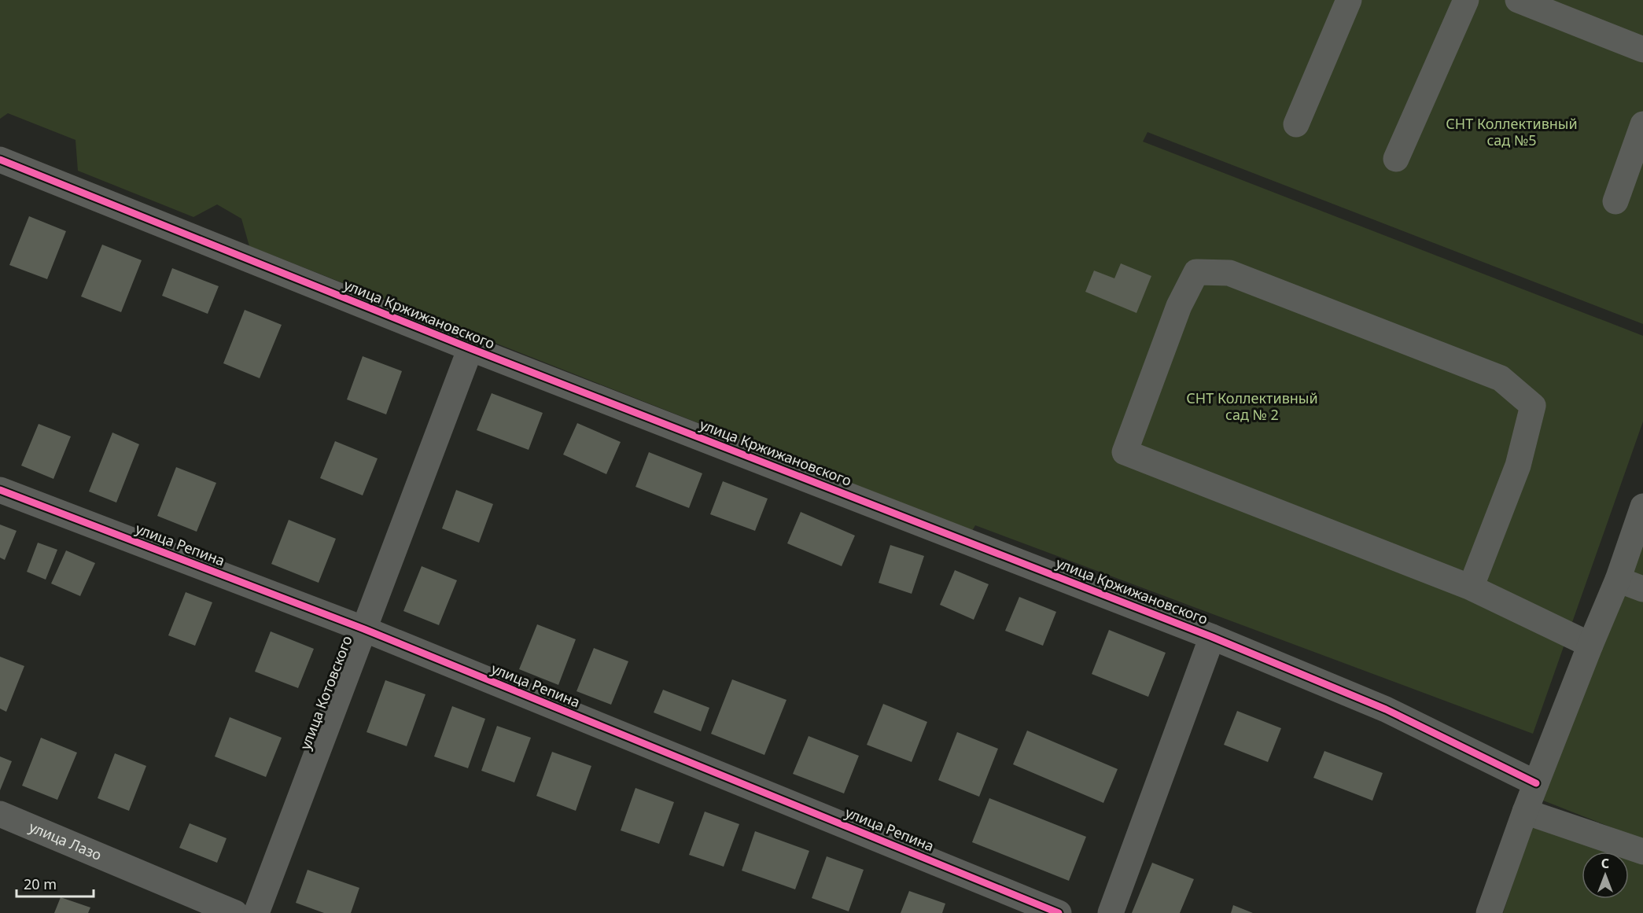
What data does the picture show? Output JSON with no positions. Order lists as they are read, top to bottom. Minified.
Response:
{"streets":{"street":["улица Кржижановского","улица Репина","улица Котовского","улица Лазо"]},"crossings":[["улица Кржижановского","улица Котовского"],["улица Репина","улица Котовского"]],"parks":["СНТ Коллективный сад №5","СНТ Коллективный сад № 2"],"scale_bar":"20 m","north":"top"}
